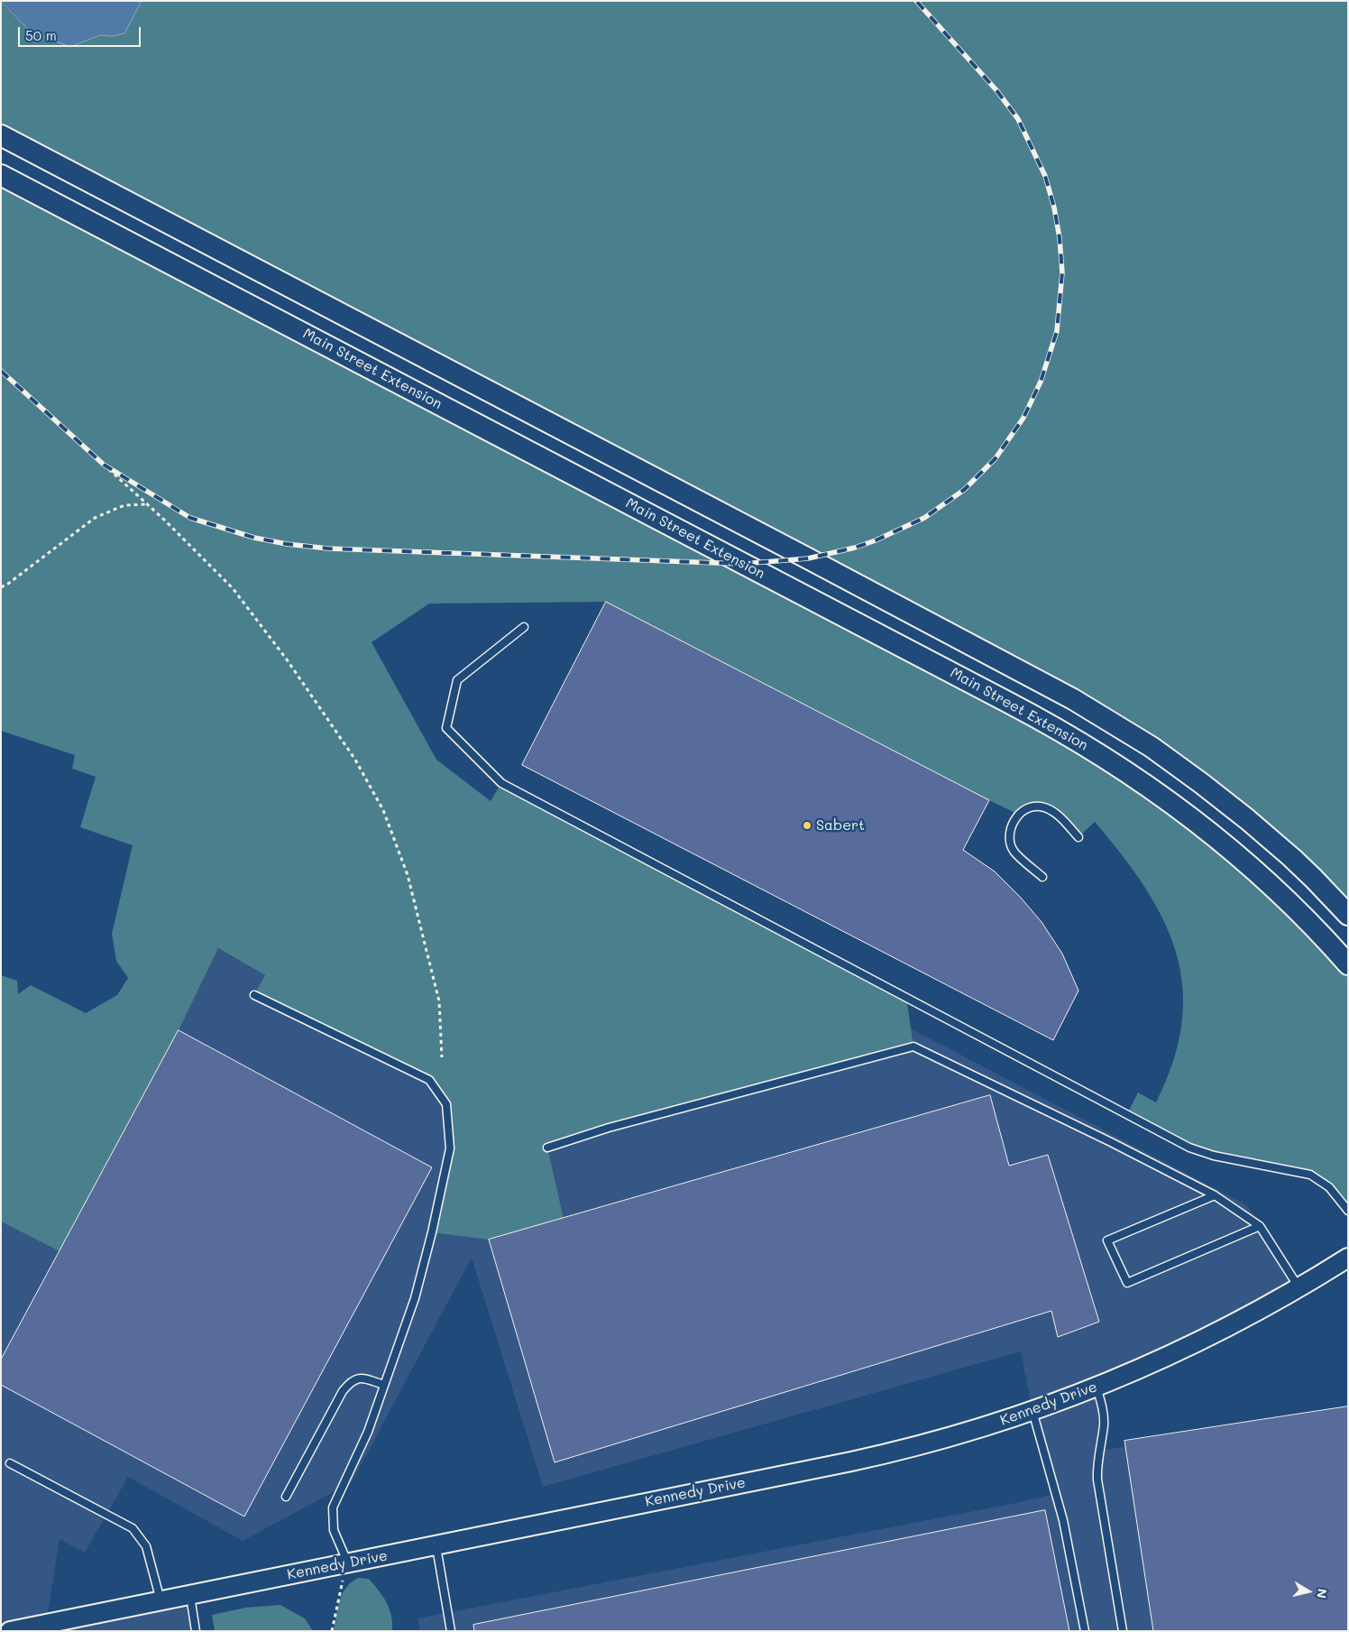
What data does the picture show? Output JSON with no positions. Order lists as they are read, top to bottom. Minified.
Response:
{"streets":{"main road":["Main Street Extension"],"street":["Kennedy Drive"]},"places":["Sabert"],"scale_bar":"50 m","north":"right"}
